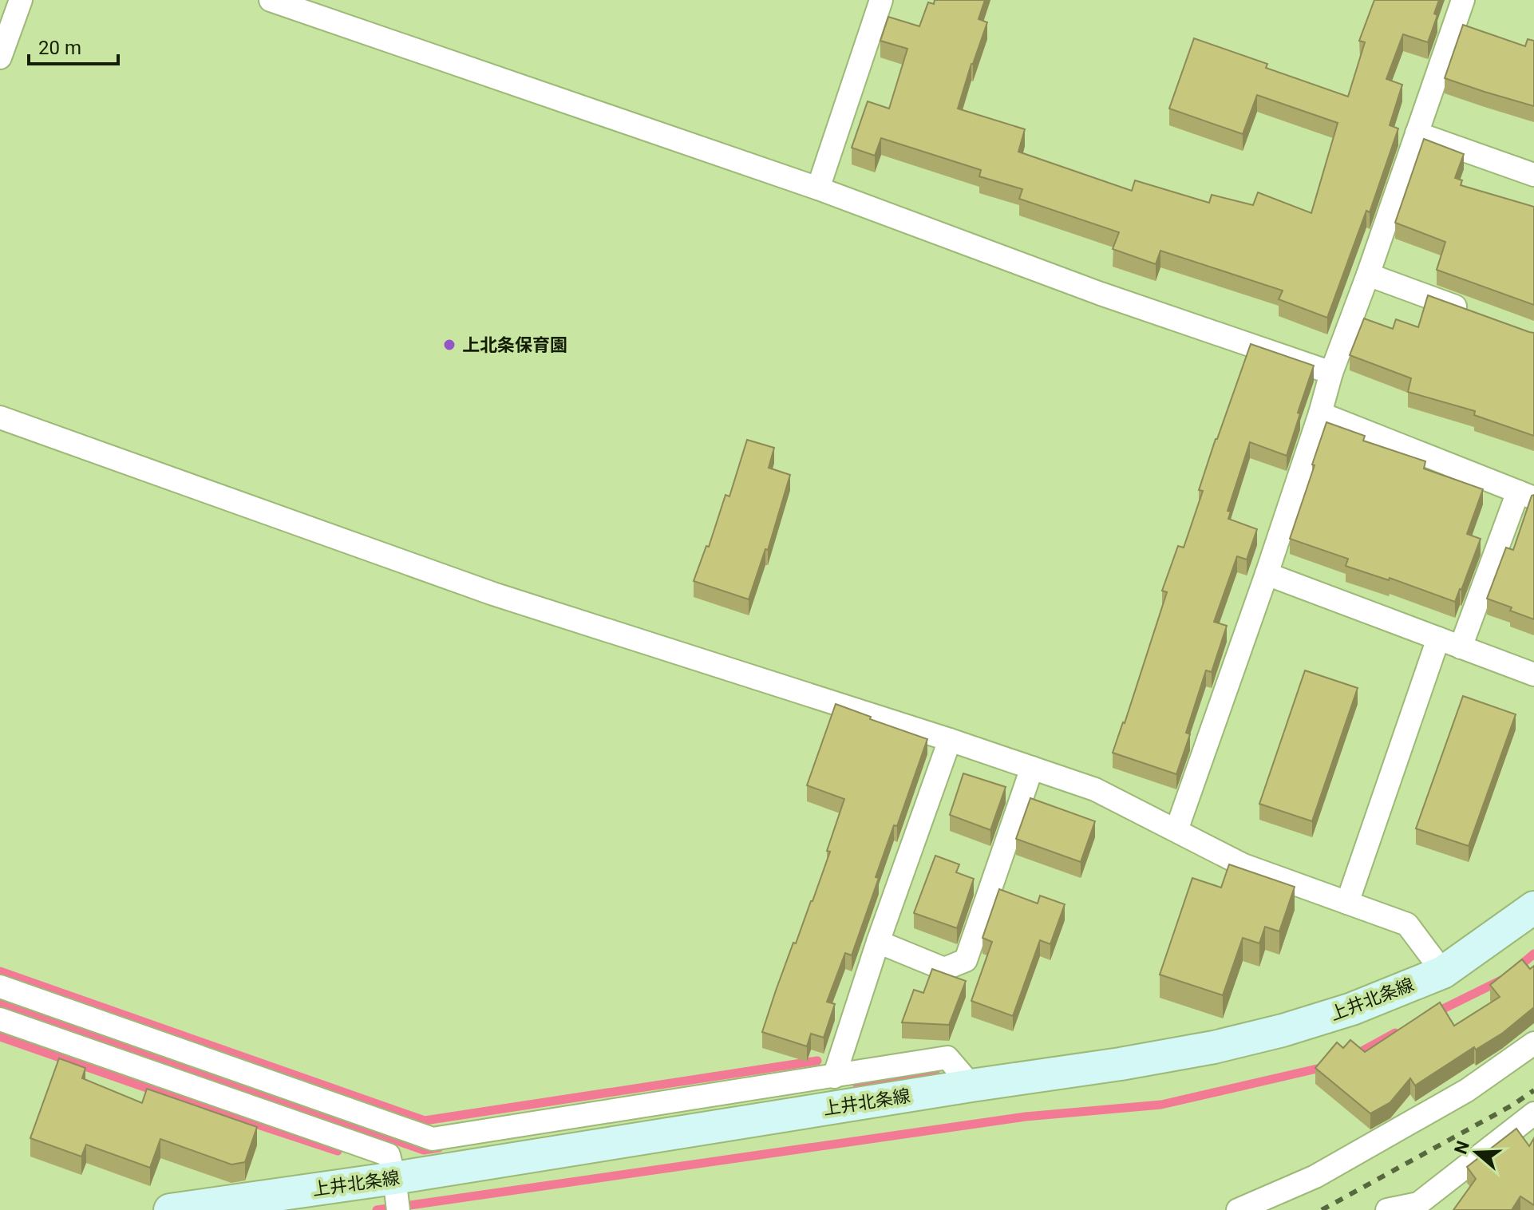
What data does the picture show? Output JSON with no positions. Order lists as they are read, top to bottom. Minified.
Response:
{"streets":{"main road":["上井北条線"]},"places":["上北条保育園"],"scale_bar":"20 m","north":"left"}
